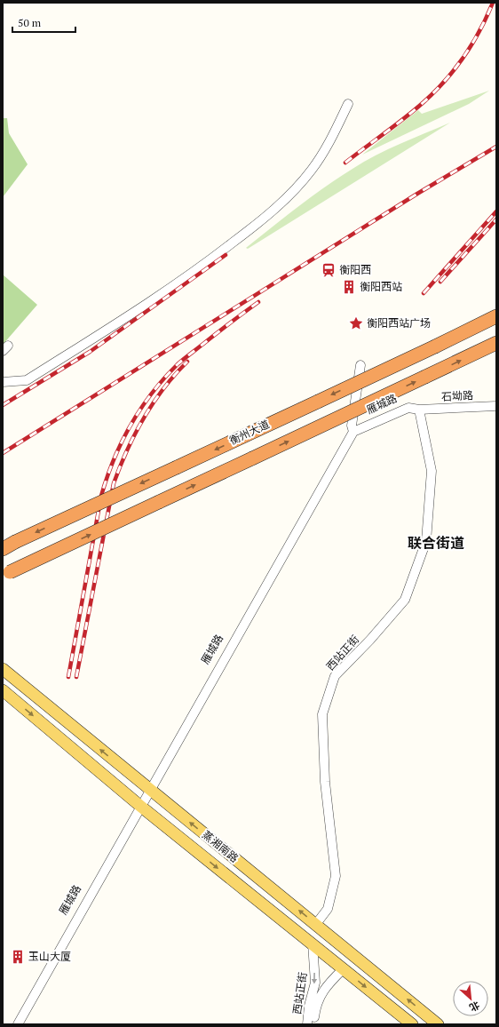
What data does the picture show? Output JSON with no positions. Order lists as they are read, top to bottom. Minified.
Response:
{"streets":{"highway":["衡州大道"],"main road":["蒸湘南路"],"street":["石坳路","雁城路","西站正街"]},"crossings":[["石坳路","雁城路"],["石坳路","西站正街"],["雁城路","西站正街"],["雁城路","蒸湘南路"],["西站正街","蒸湘南路"]],"districts":["联合街道"],"places":{"station":["衡阳西"],"building":["衡阳西站","玉山大厦"],"place":["衡阳西站广场"]},"scale_bar":"50 m","north":"bottom right"}
